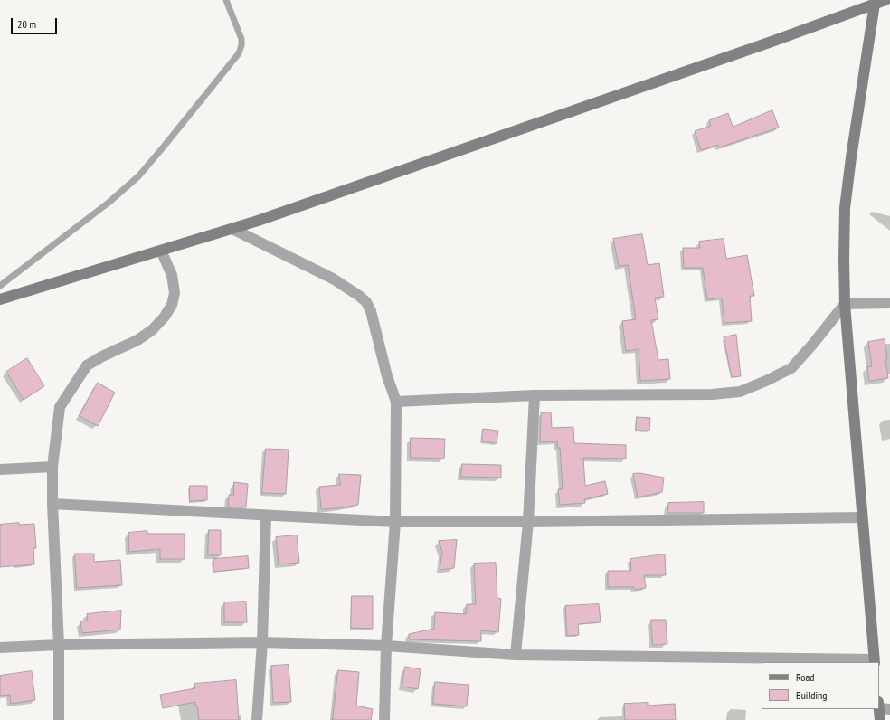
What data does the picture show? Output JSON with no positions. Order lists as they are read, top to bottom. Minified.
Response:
{"legend":["Road","Building"],"scale_bar":"20 m"}
